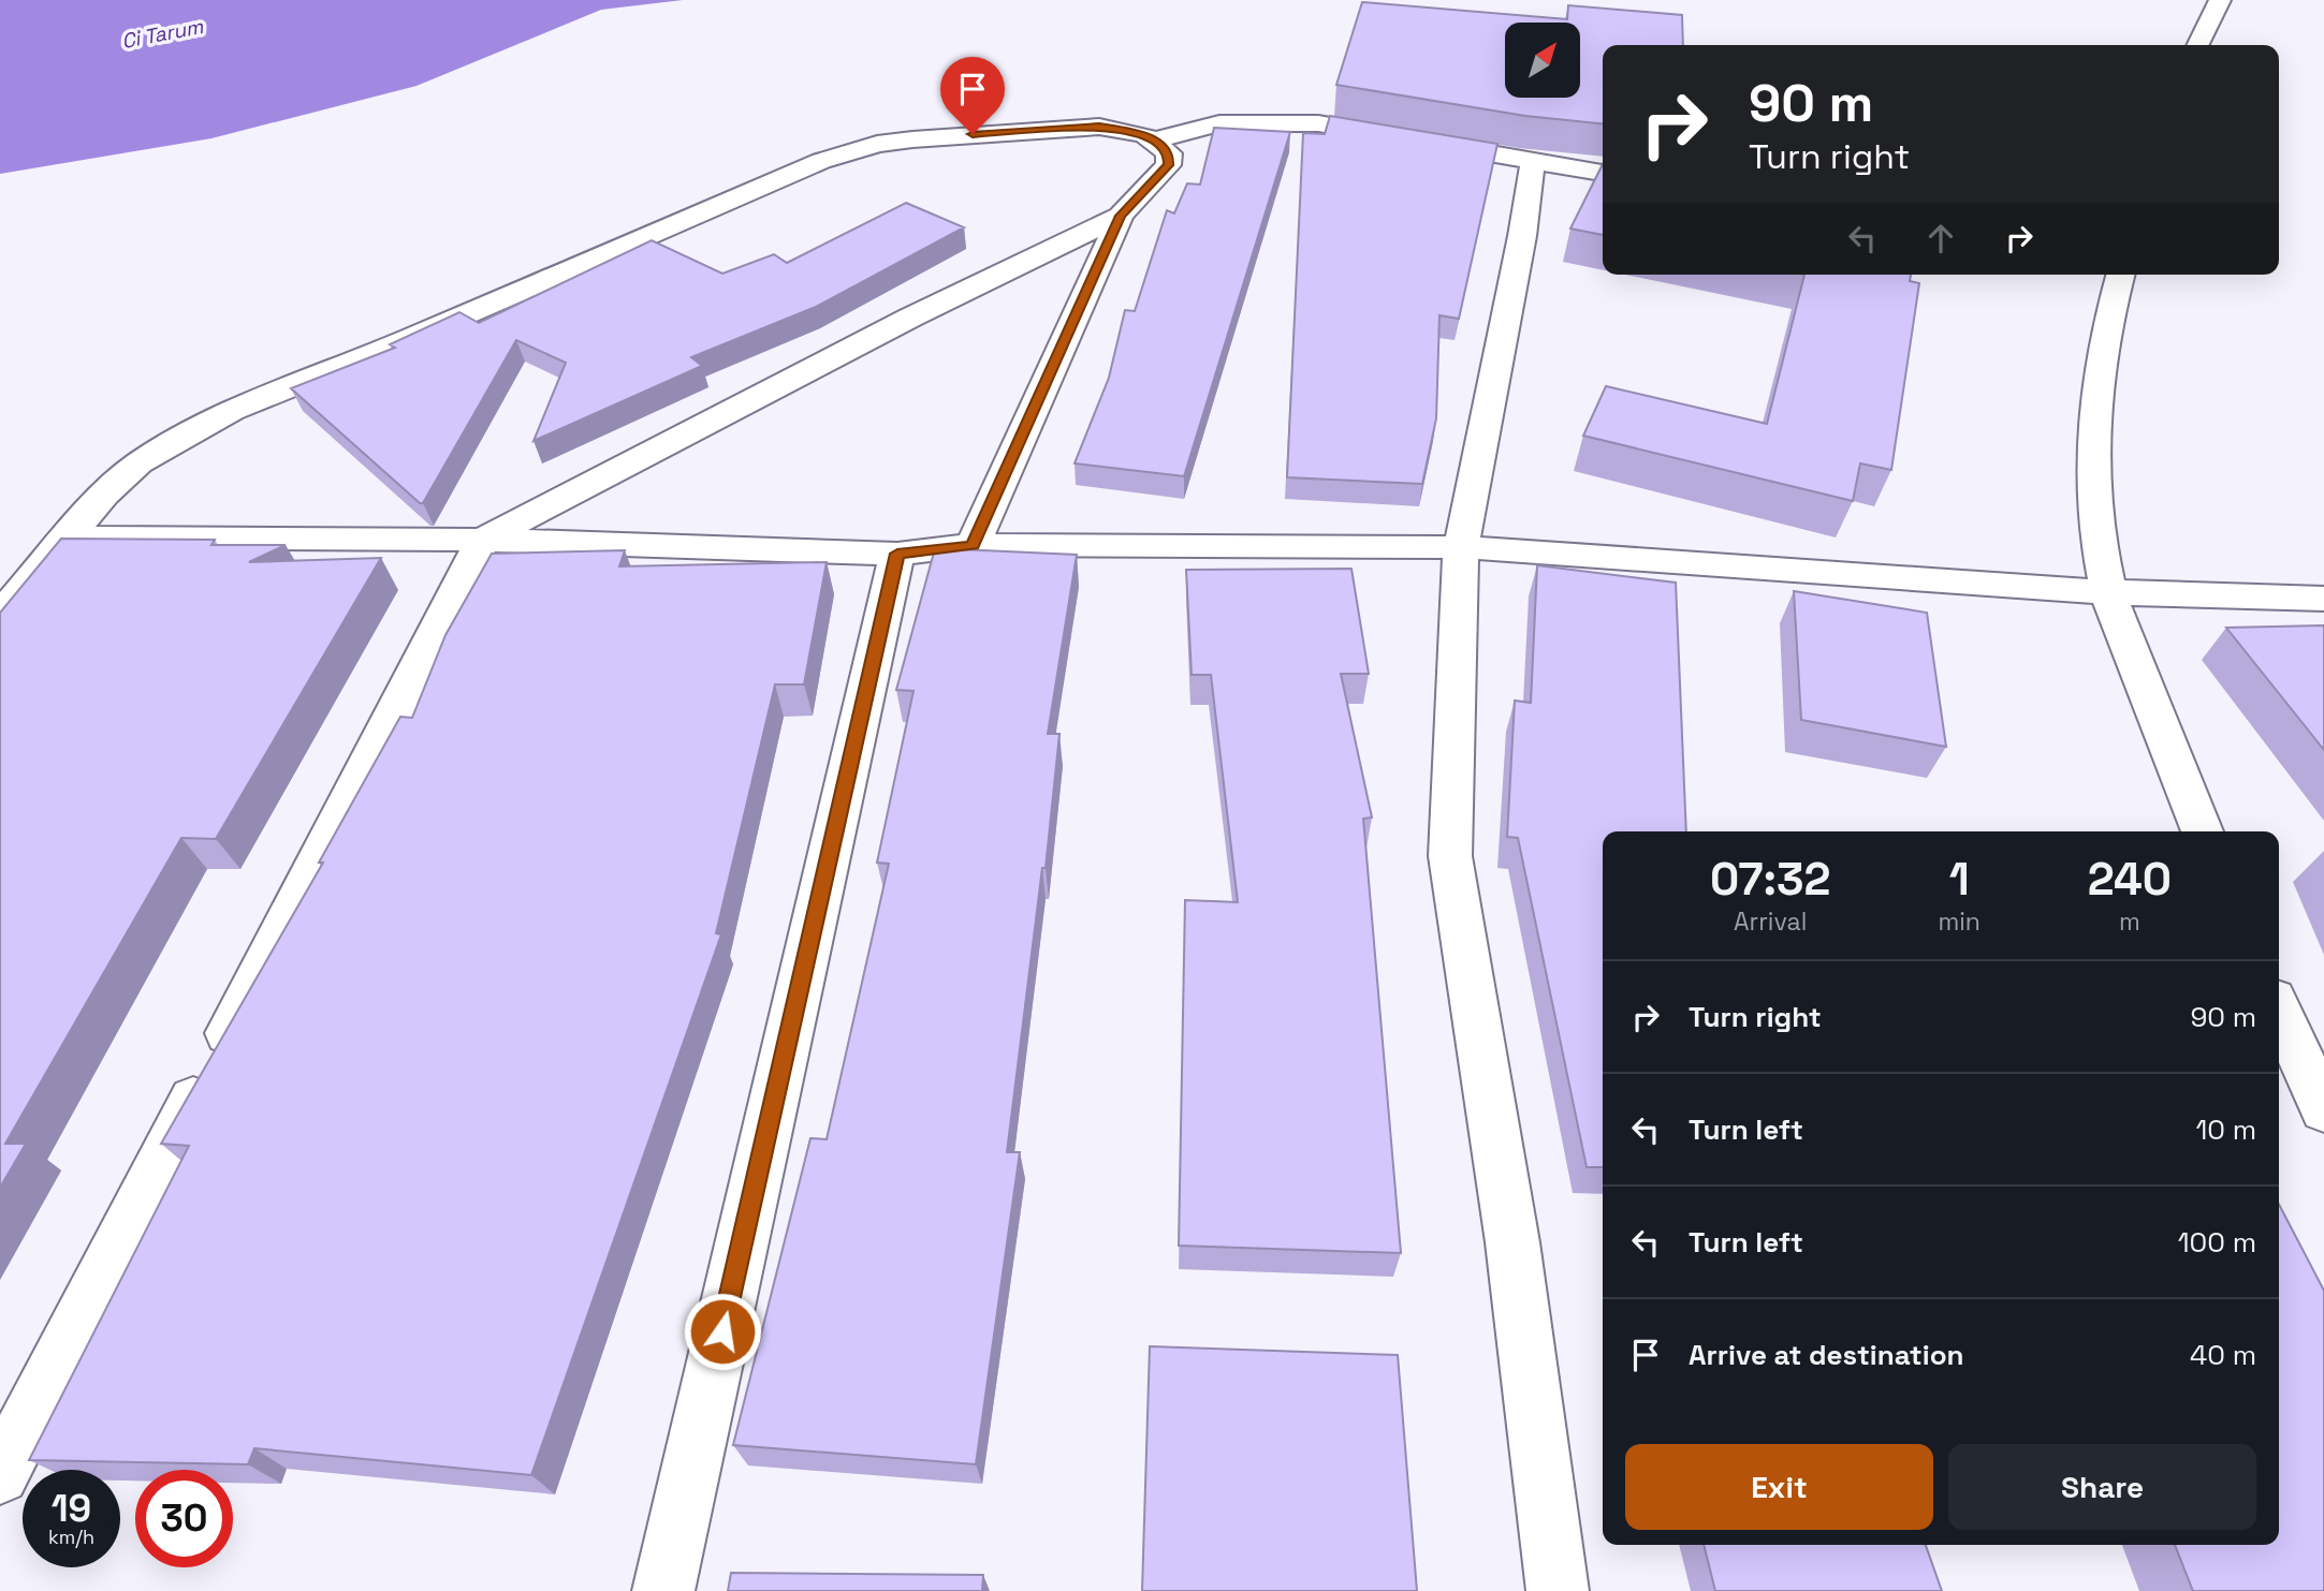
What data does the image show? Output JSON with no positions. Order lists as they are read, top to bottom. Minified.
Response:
{"water":["Ci Tarum"],"north":"top right","page":{"turn":["90 m","Turn right"],"eta":["07:32","Arrival","1","min","240","m"],"list":[{"name":"Turn right","value":"90 m"},{"name":"Turn left","value":"10 m"},{"name":"Turn left","value":"100 m"},{"name":"Arrive at destination","value":"40 m"}],"buttons":["Exit","Share"],"speed":"19 km/h","limit":"30"}}
